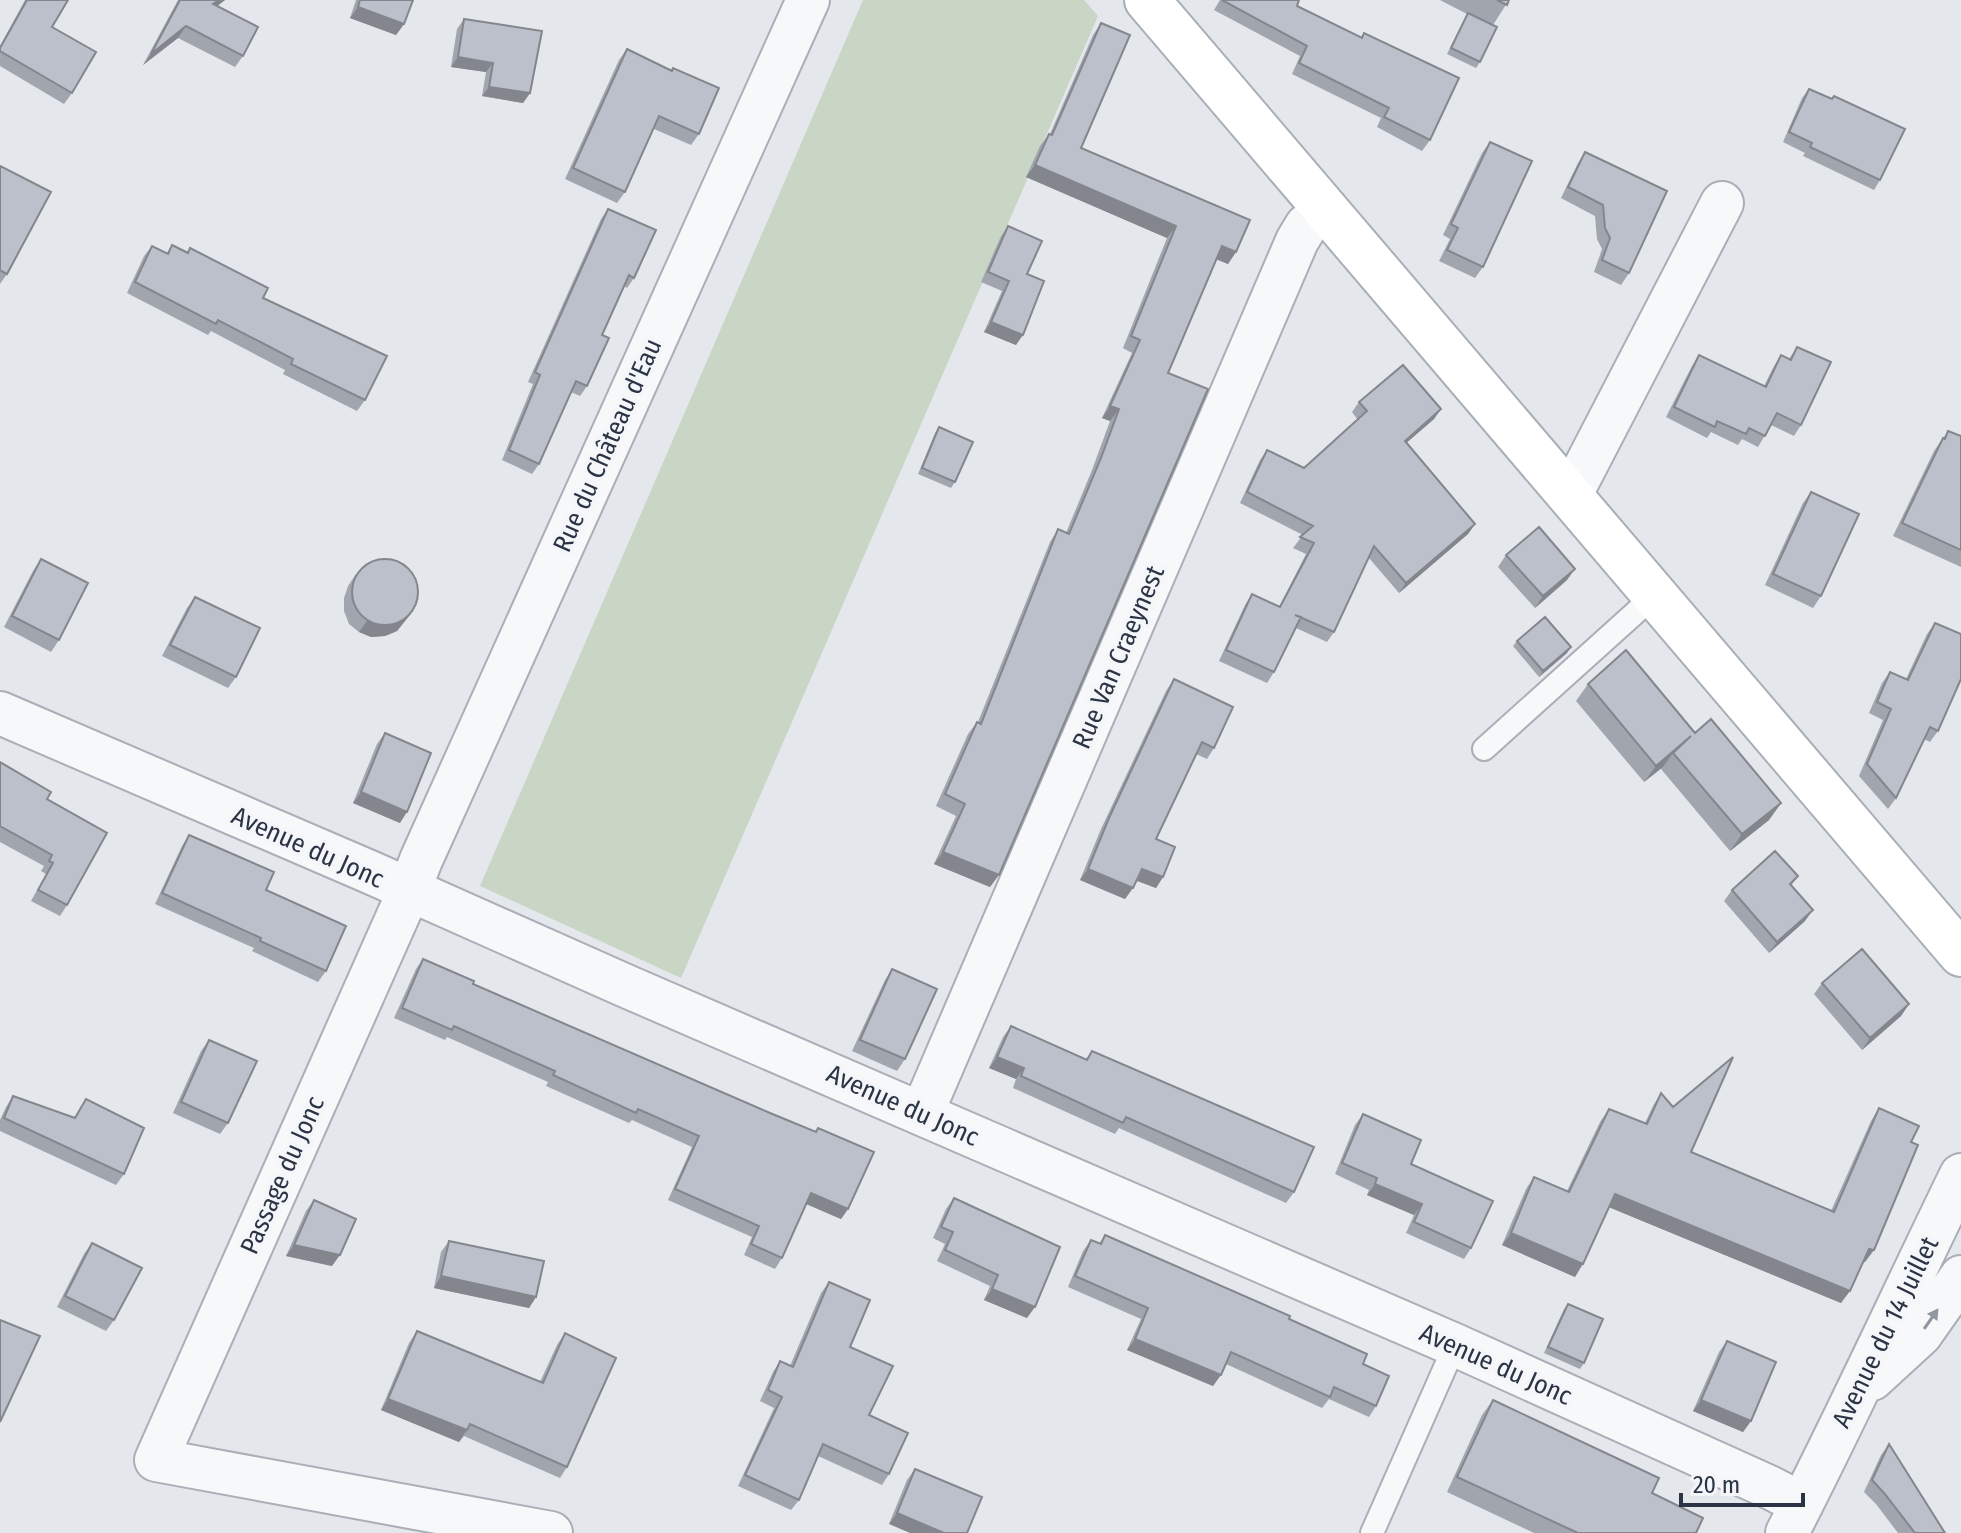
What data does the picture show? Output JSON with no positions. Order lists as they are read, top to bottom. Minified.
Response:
{"streets":{"street":["Rue du Château d'Eau","Rue Van Craeynest","Avenue du Jonc","Passage du Jonc","Avenue du 14 Juillet"]},"crossings":[["Rue du Château d'Eau","Avenue du Jonc"],["Rue du Château d'Eau","Passage du Jonc"],["Rue Van Craeynest","Avenue du Jonc"],["Avenue du Jonc","Passage du Jonc"],["Avenue du Jonc","Avenue du 14 Juillet"]],"scale_bar":"20 m"}
